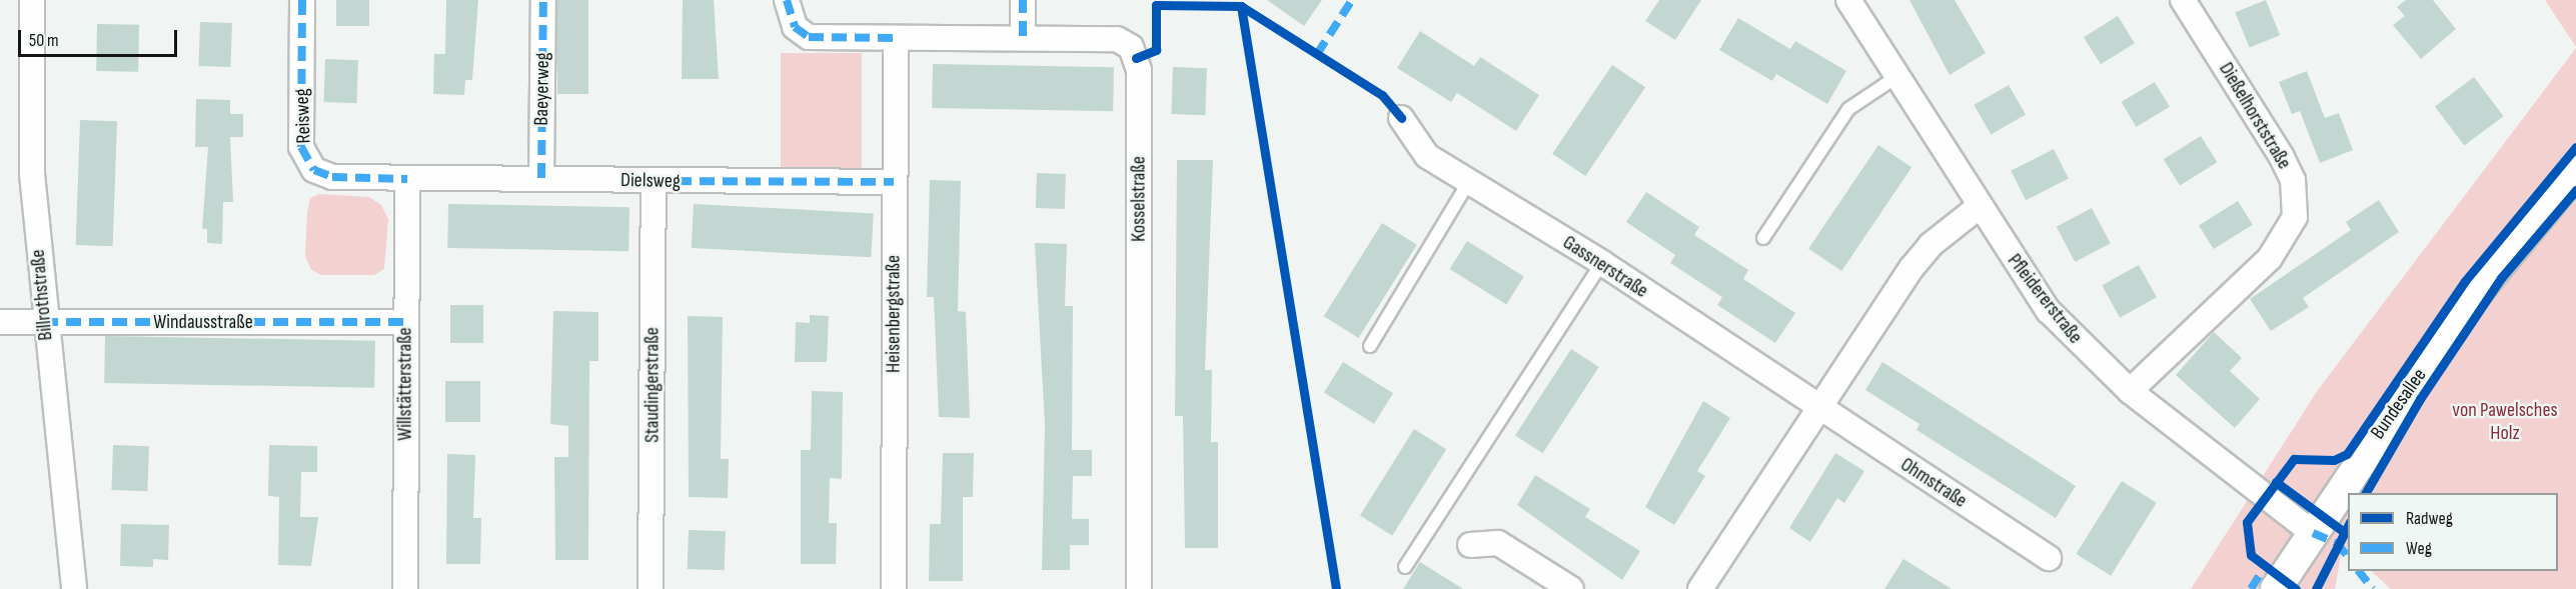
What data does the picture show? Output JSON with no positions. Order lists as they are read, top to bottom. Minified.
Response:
{"streets":{"street":["Baeyerweg","Reisweg","Dießelhorststraße","Dielsweg","Kosselstraße","Gassnerstraße","Billrothstraße","Pfleidererstraße","Heisenbergstraße","Windausstraße","Willstätterstraße","Staudingerstraße","Bundesallee","Ohmstraße"]},"crossings":[["Baeyerweg","Dielsweg"],["Reisweg","Dielsweg"],["Reisweg","Willstätterstraße"],["Dießelhorststraße","Pfleidererstraße"],["Dielsweg","Heisenbergstraße"],["Dielsweg","Willstätterstraße"],["Dielsweg","Staudingerstraße"],["Kosselstraße","Heisenbergstraße"],["Gassnerstraße","Ohmstraße"],["Billrothstraße","Windausstraße"],["Pfleidererstraße","Bundesallee"],["Windausstraße","Willstätterstraße"]],"parks":["von Pawelsches Holz"],"legend":["Radweg","Weg"],"scale_bar":"50 m"}
